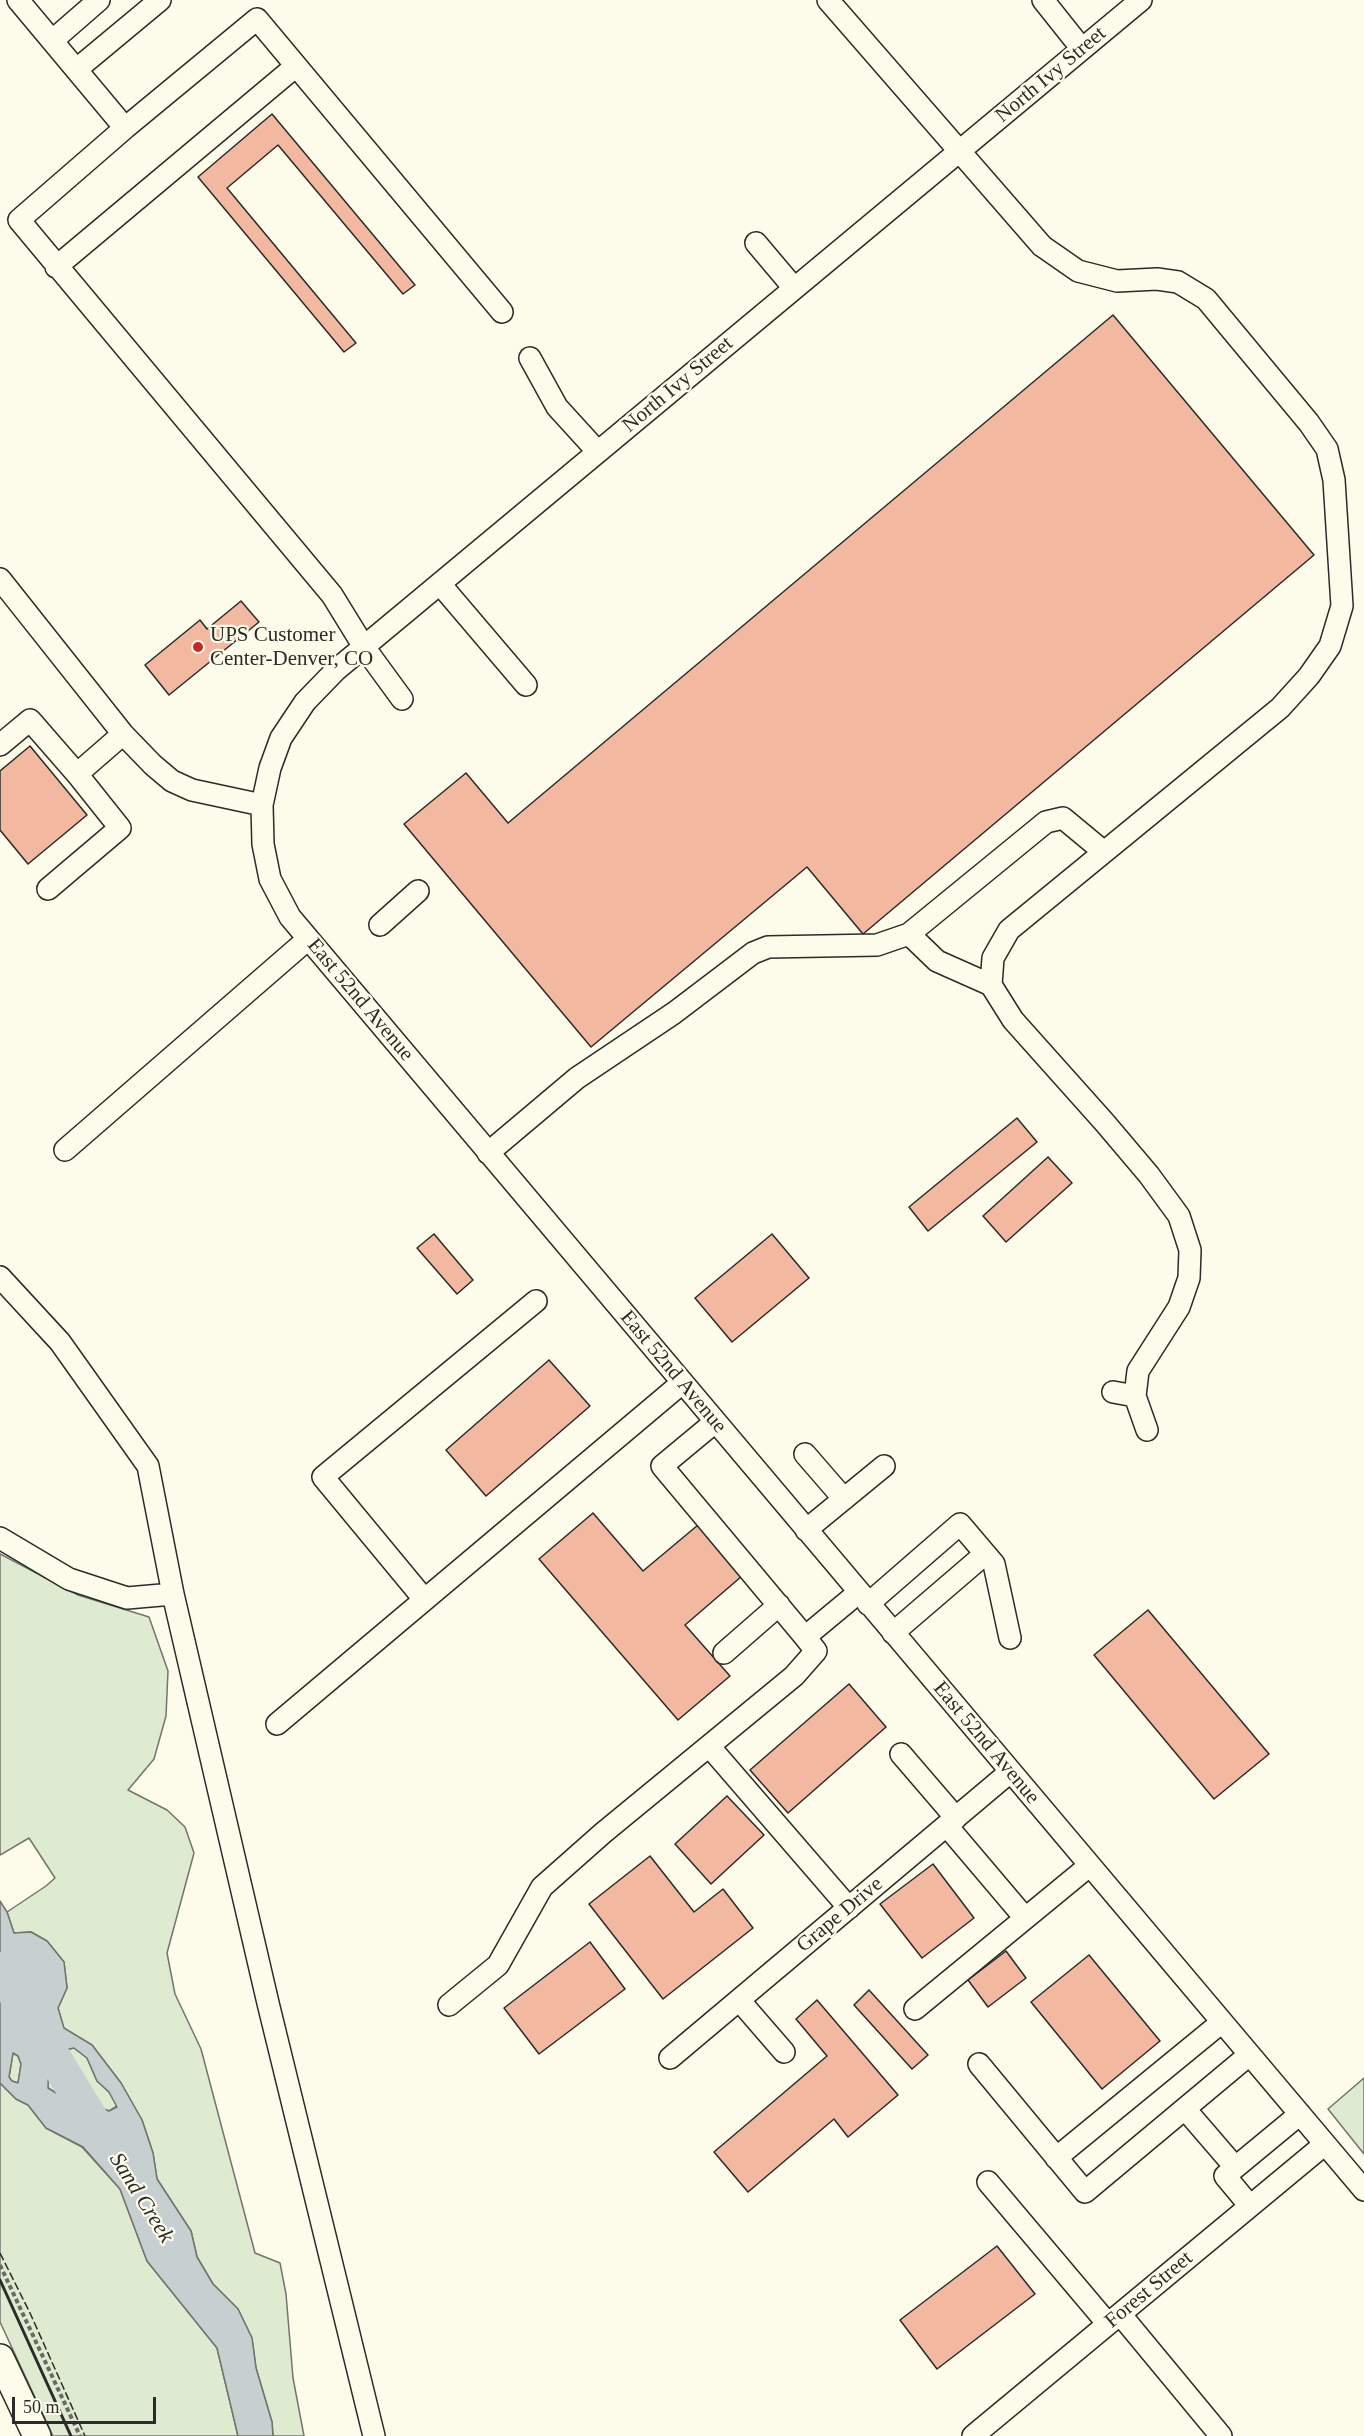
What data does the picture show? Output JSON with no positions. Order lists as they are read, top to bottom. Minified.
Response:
{"streets":{"street":["North Ivy Street","East 52nd Avenue","Grape Drive","Forest Street"]},"crossings":[["North Ivy Street","East 52nd Avenue"],["East 52nd Avenue","Grape Drive"],["East 52nd Avenue","Forest Street"]],"water":["Sand Creek"],"places":["UPS Customer Center-Denver, CO"],"scale_bar":"50 m"}
